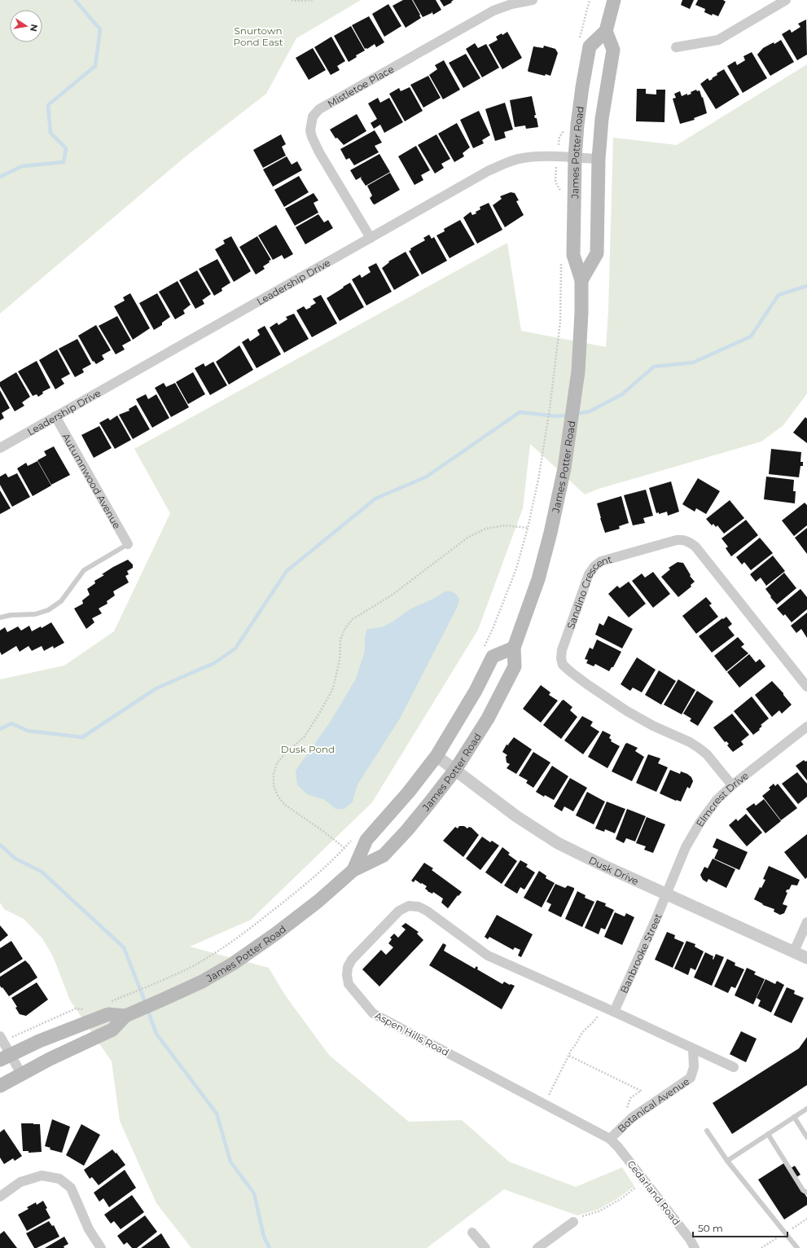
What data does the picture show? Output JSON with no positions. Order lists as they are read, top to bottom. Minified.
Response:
{"streets":{"main road":["James Potter Road"],"street":["Mistletoe Place","Leadership Drive","Autumnwood Avenue","Sandino Crescent","Elmcrest Drive","Dusk Drive","Banbrooke Street","Aspen Hills Road","Botanical Avenue","Cedarland Road"]},"crossings":[["Mistletoe Place","Leadership Drive"],["James Potter Road","Leadership Drive"],["James Potter Road","Dusk Drive"],["Leadership Drive","Autumnwood Avenue"],["Sandino Crescent","Elmcrest Drive"],["Elmcrest Drive","Dusk Drive"],["Elmcrest Drive","Banbrooke Street"],["Dusk Drive","Banbrooke Street"],["Banbrooke Street","Aspen Hills Road"],["Aspen Hills Road","Botanical Avenue"],["Aspen Hills Road","Cedarland Road"],["Botanical Avenue","Cedarland Road"]],"parks":["Snurtown Pond East","Dusk Pond"],"scale_bar":"50 m","north":"right"}
